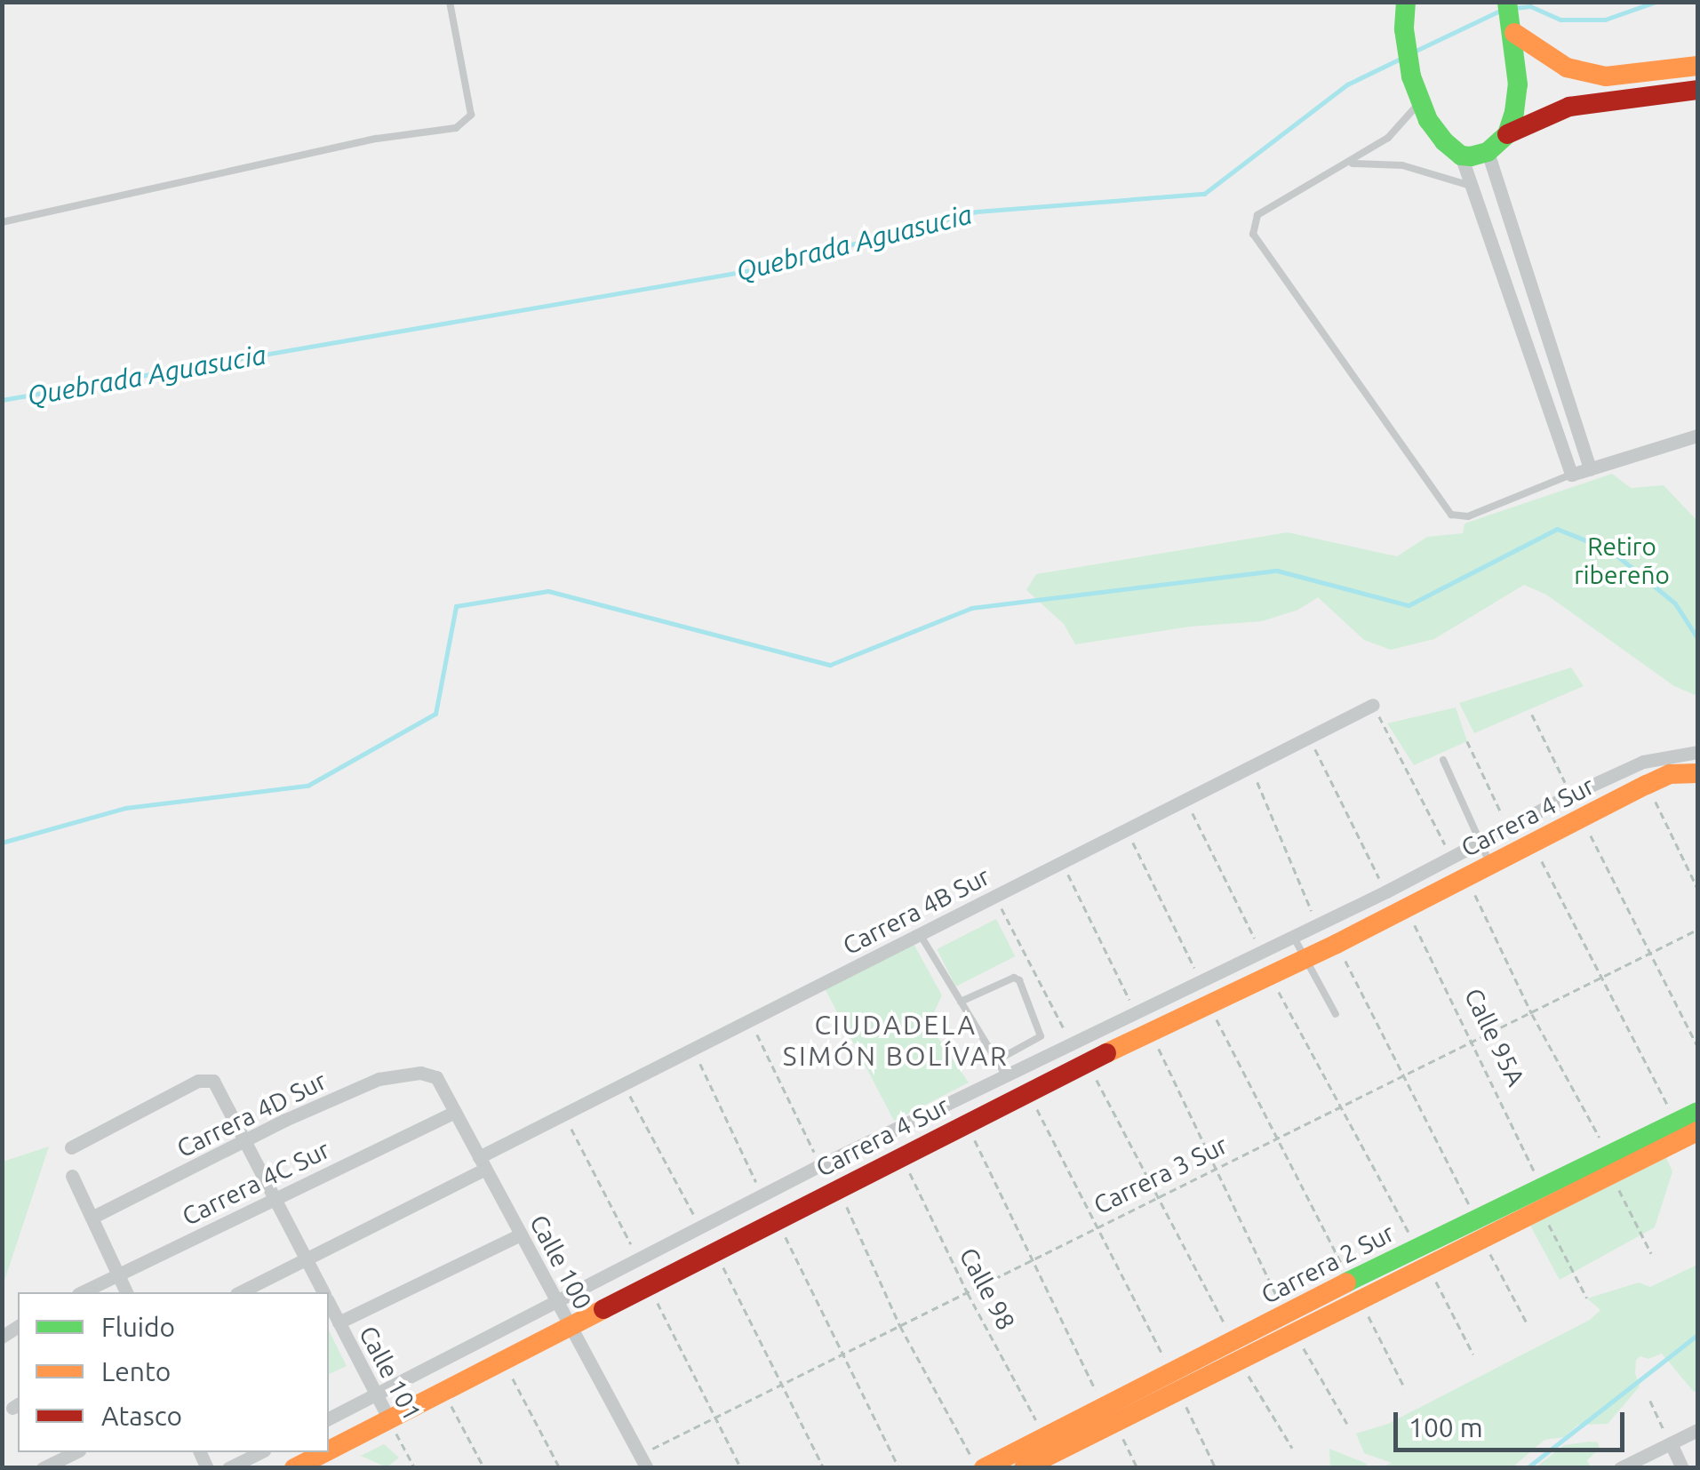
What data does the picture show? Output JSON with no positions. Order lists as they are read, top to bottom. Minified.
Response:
{"streets":{"street":["Carrera 4 Sur","Carrera 4B Sur","Carrera 4D Sur","Carrera 4C Sur","Calle 100","Carrera 2 Sur","Calle 101"],"path":["Calle 95A","Carrera 3 Sur","Calle 98"]},"crossings":[["Carrera 4 Sur","Calle 95A"],["Carrera 4 Sur","Calle 100"],["Carrera 4 Sur","Calle 98"],["Carrera 4 Sur","Calle 101"],["Carrera 4B Sur","Calle 100"],["Carrera 4B Sur","Calle 101"],["Calle 95A","Carrera 3 Sur"],["Calle 95A","Carrera 2 Sur"],["Carrera 4D Sur","Calle 100"],["Carrera 4D Sur","Calle 101"],["Carrera 3 Sur","Calle 100"],["Carrera 3 Sur","Calle 98"],["Carrera 4C Sur","Calle 100"],["Carrera 4C Sur","Calle 101"],["Carrera 2 Sur","Calle 98"]],"districts":["CIUDADELA SIMÓN BOLÍVAR"],"water":["Quebrada Aguasucia"],"parks":["Retiro ribereño"],"legend":["Fluido","Lento","Atasco"],"scale_bar":"100 m"}
